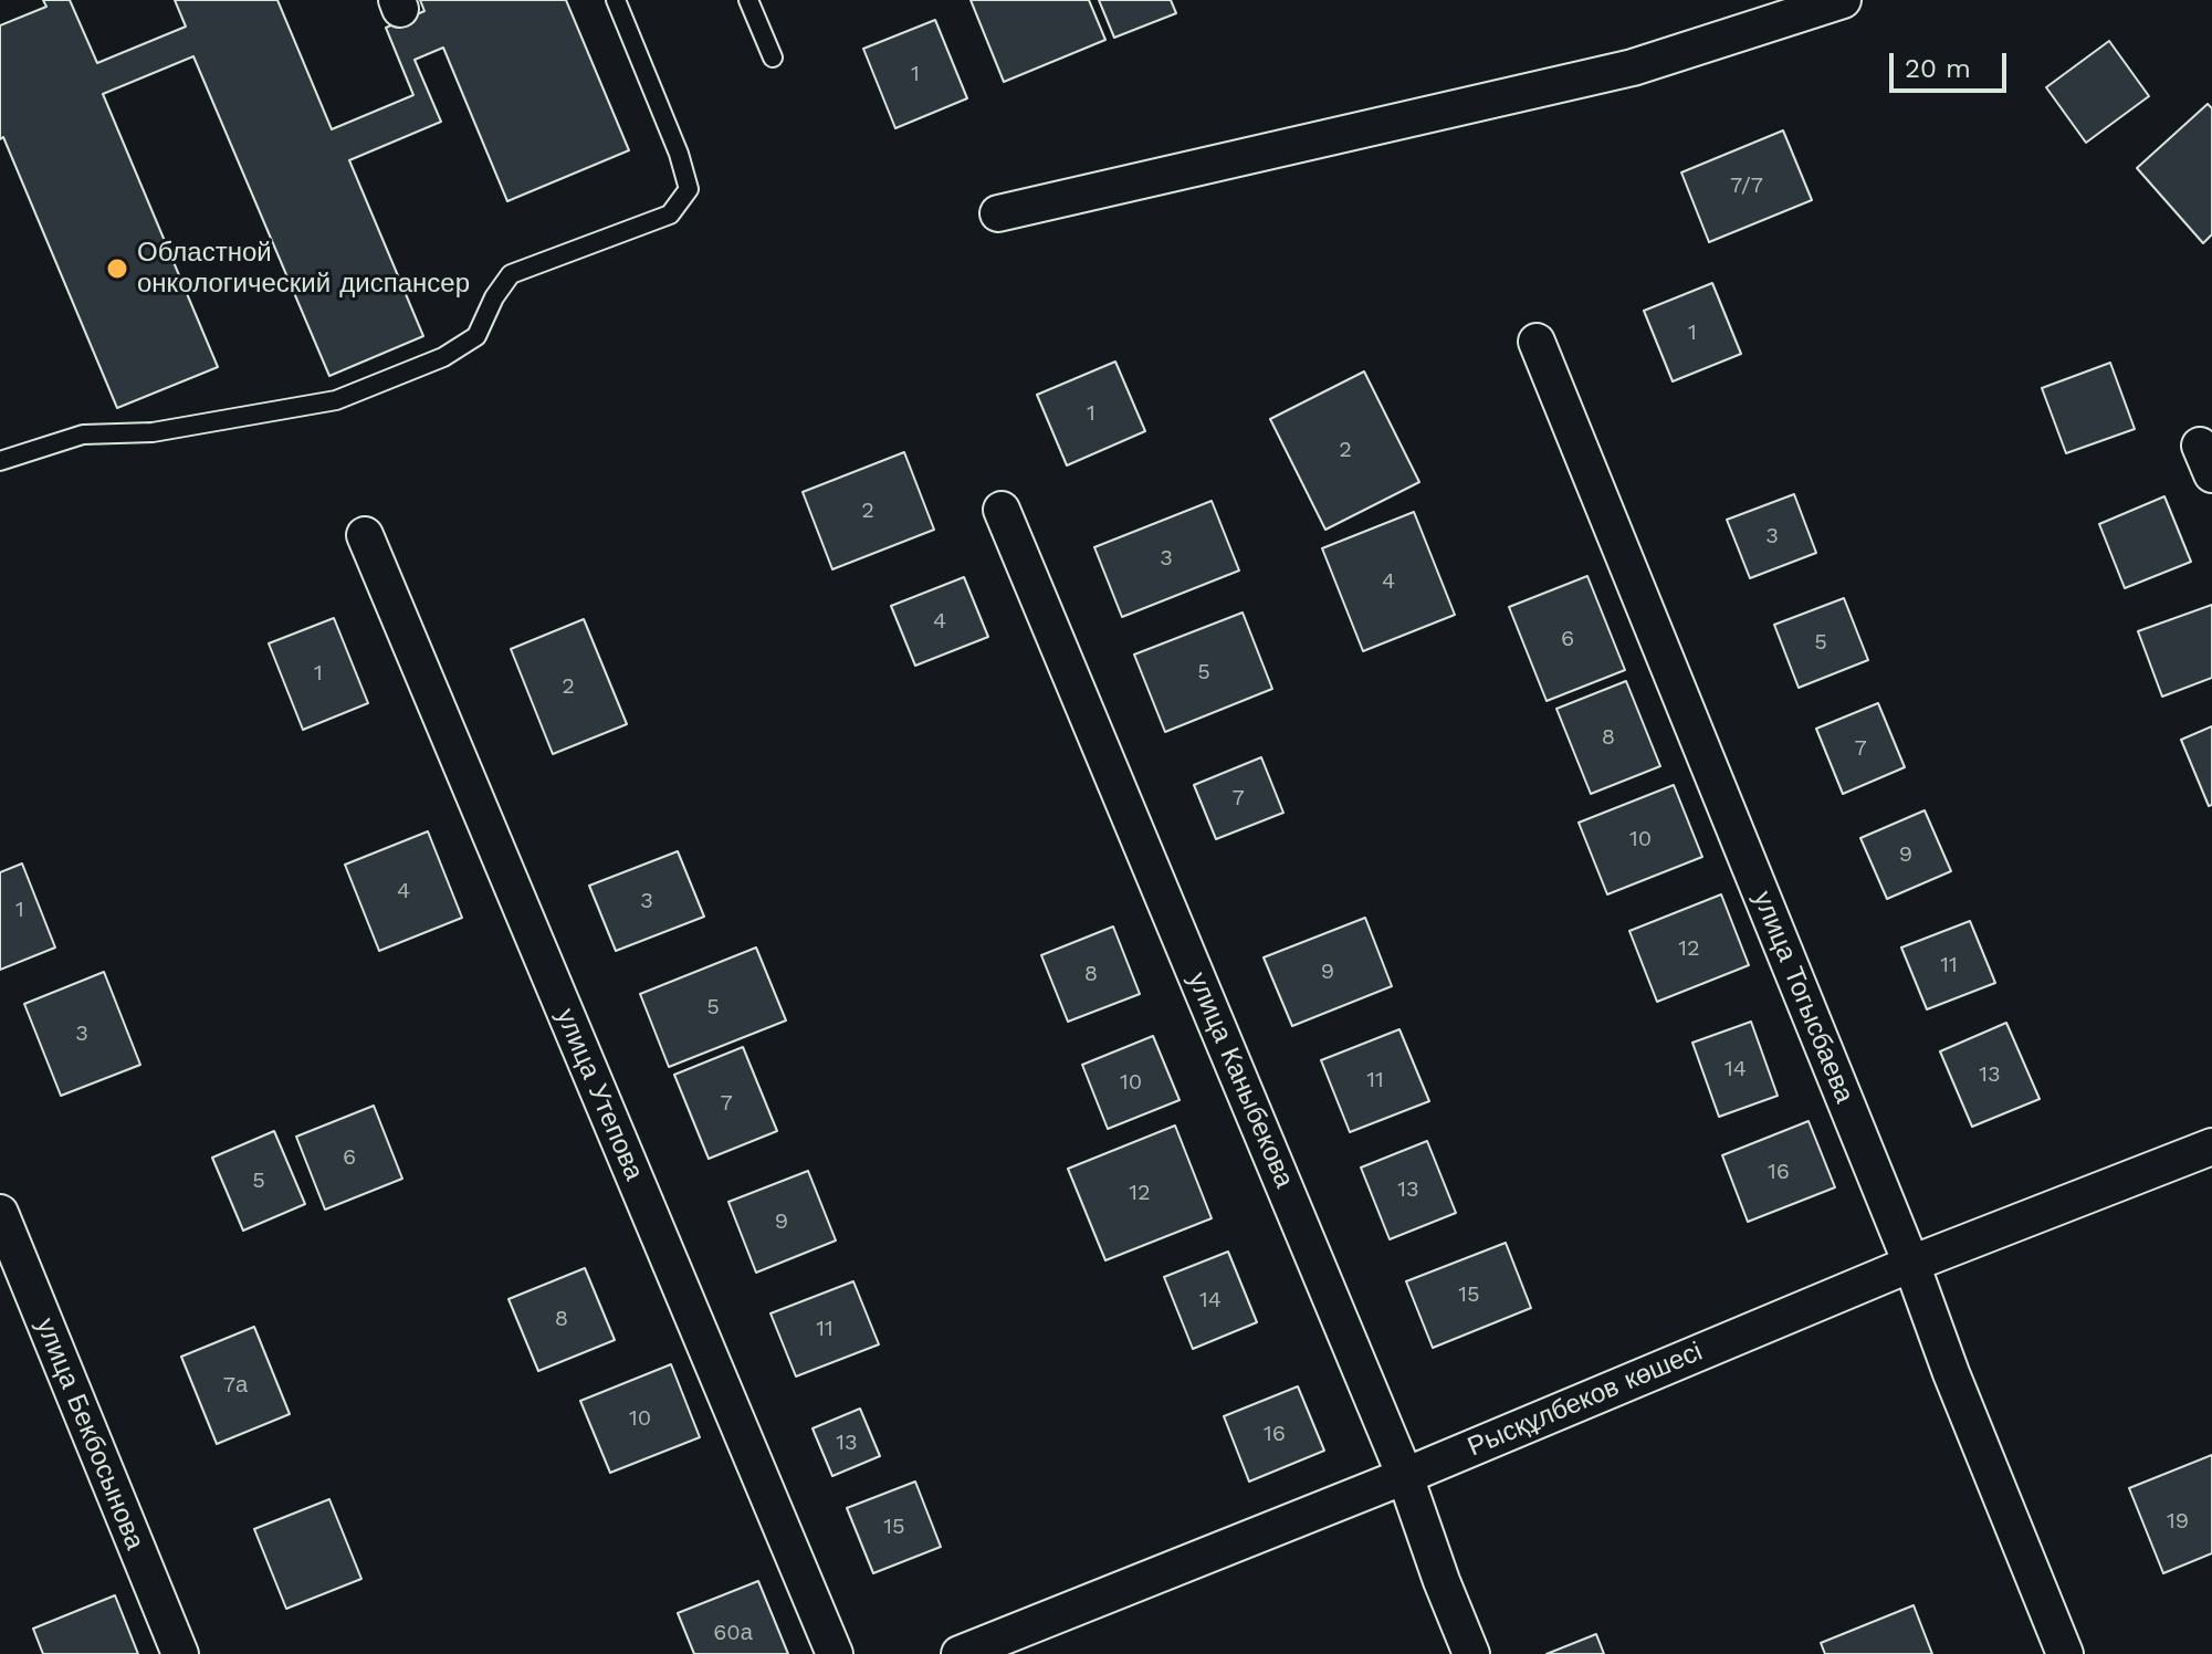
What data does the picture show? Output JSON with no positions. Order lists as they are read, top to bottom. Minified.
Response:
{"streets":{"street":["улица Тогысбаева","улица Каныбекова","улица Утепова","Рысқұлбеков көшесі","улица Бекбосынова"]},"crossings":[["улица Тогысбаева","Рысқұлбеков көшесі"],["улица Каныбекова","Рысқұлбеков көшесі"]],"places":["Областной онкологический диспансер"],"house_numbers":["1","7/7","1","1","2","2","3","3","4","4","6","5","5","1","2","8","7","7","10","9","4","3","1","12","11","9","8","5","3","14","13","11","10","7","6","16","5","13","12","9","15","14","8","11","7а","10","16","13","19","15","60а"],"scale_bar":"20 m"}
